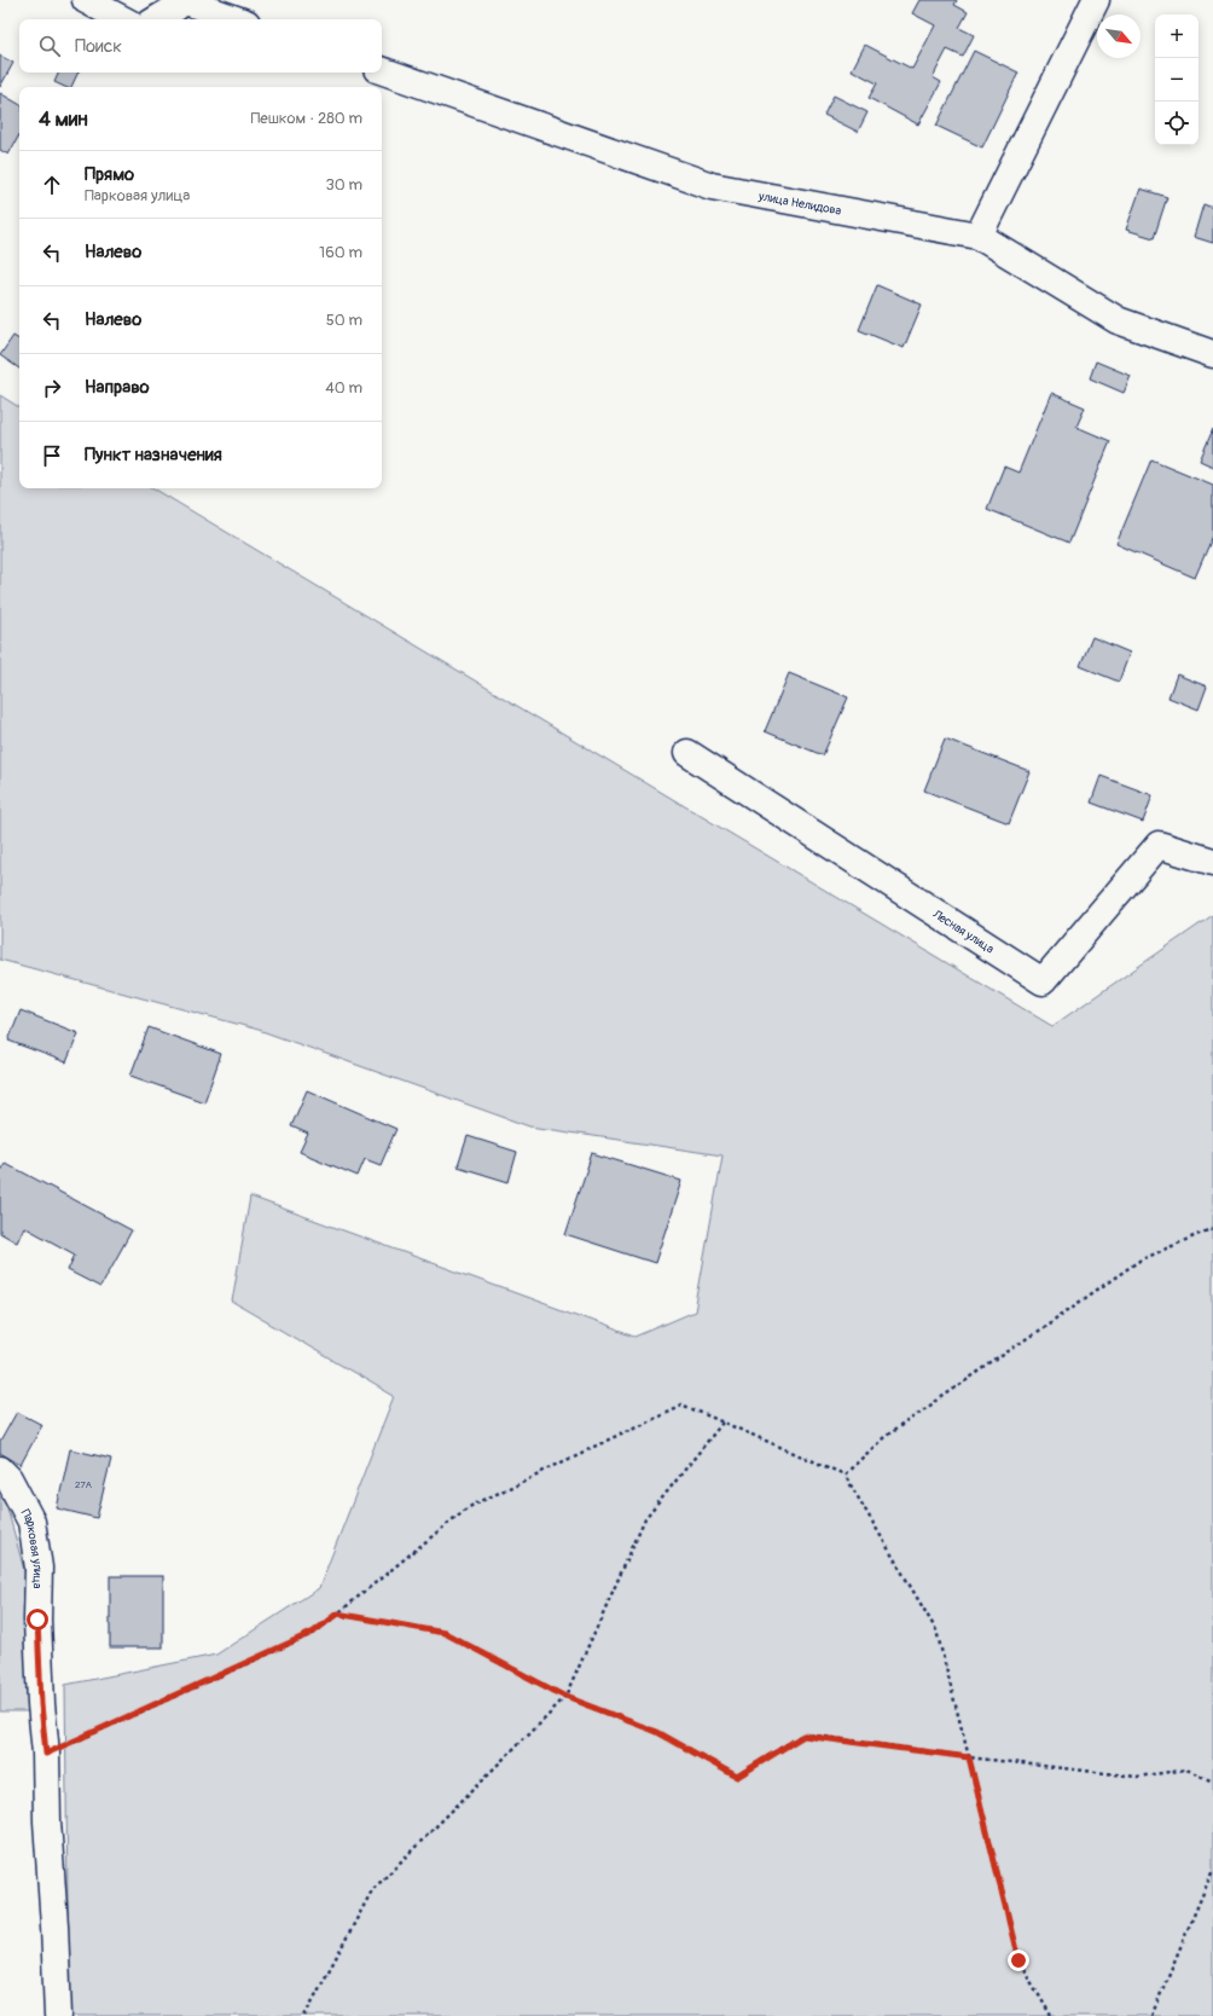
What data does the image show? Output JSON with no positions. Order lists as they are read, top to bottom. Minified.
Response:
{"streets":{"street":["улица Нелидова","Лесная улица","Парковая улица"]},"house_numbers":["27А"],"north":"bottom right","page":{"map_buttons":["+","−"],"search":"Поиск","heading":["4 мин","Пешком · 280 m"],"list":[["Прямо","Парковая улица","30 m"],["Налево","160 m"],["Налево","50 m"],["Направо","40 m"],"Пункт назначения"]}}
